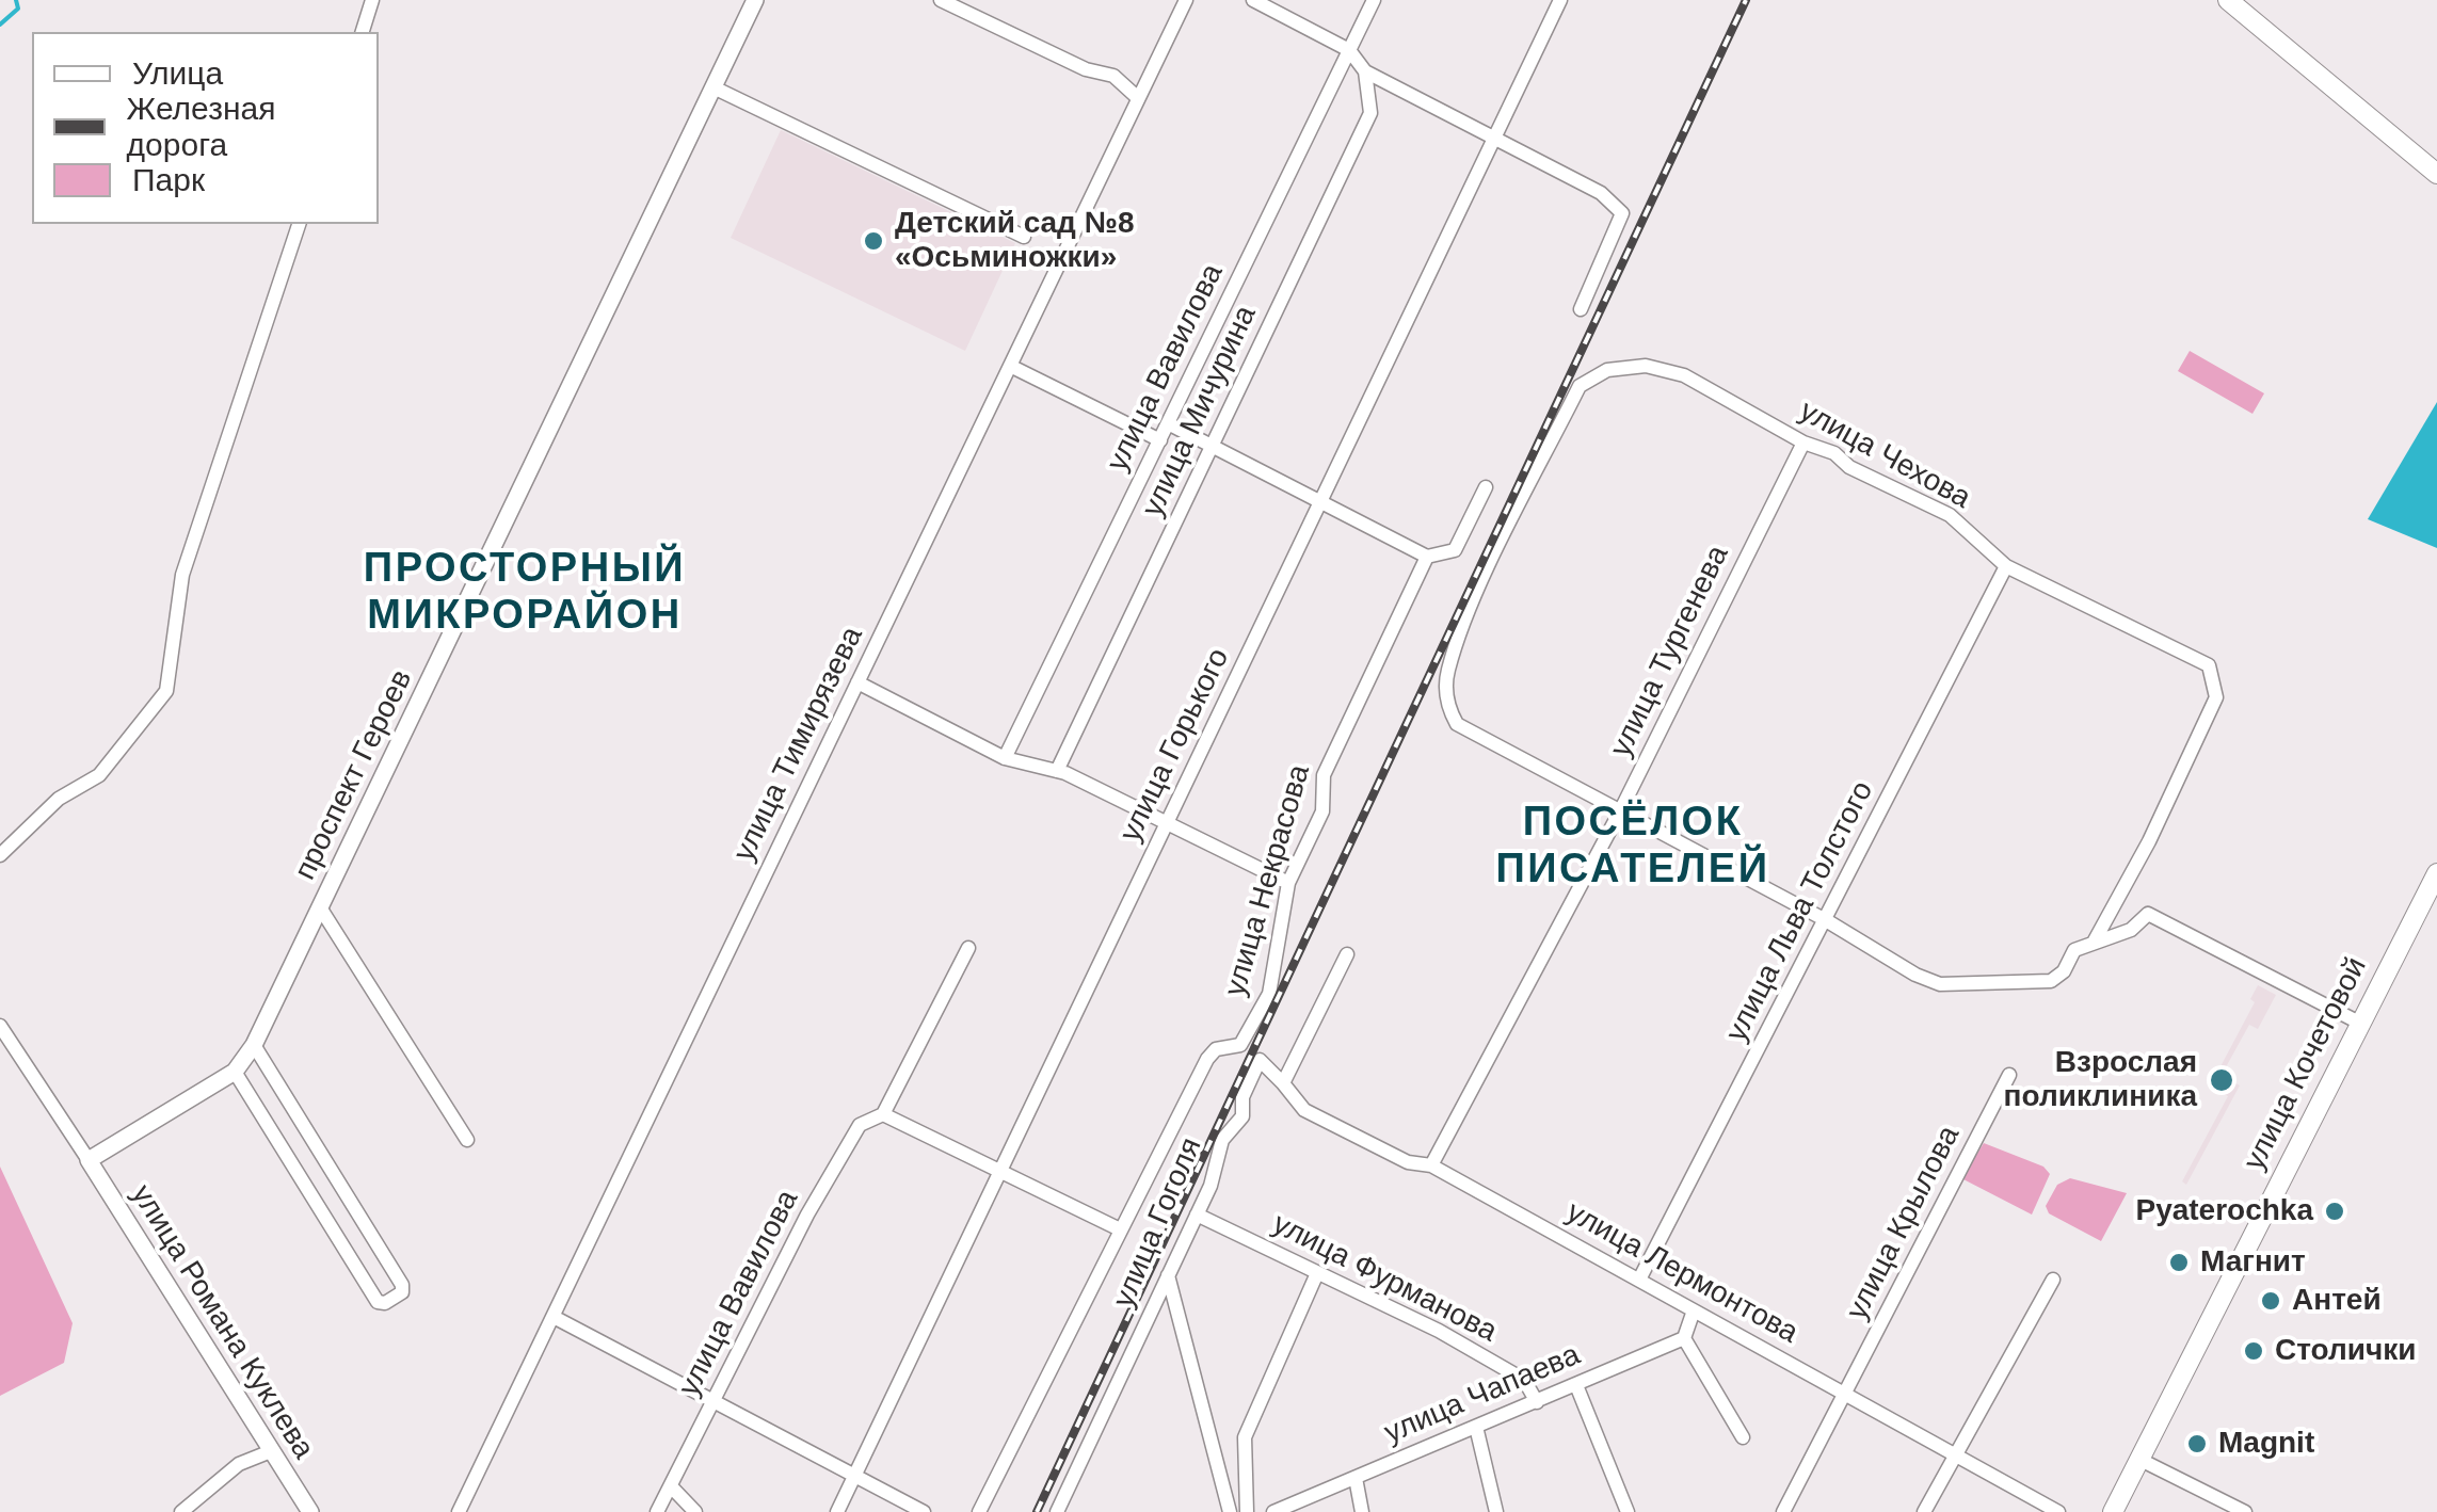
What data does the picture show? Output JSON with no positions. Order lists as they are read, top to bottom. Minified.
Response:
{"streets":{"main road":["улица Кочетовой"],"street":["улица Вавилова","улица Мичурина","улица Чехова","улица Тургенева","улица Тимирязева","улица Горького","проспект Героев","улица Некрасова","улица Льва Толстого","улица Гоголя","улица Крылова","улица Лермонтова","улица Фурманова","улица Романа Куклева","улица Чапаева"]},"crossings":[["улица Чехова","улица Тургенева"],["улица Чехова","улица Льва Толстого"],["улица Тургенева","улица Лермонтова"],["проспект Героев","улица Романа Куклева"],["улица Льва Толстого","улица Лермонтова"],["улица Гоголя","улица Лермонтова"],["улица Гоголя","улица Фурманова"],["улица Крылова","улица Лермонтова"],["улица Фурманова","улица Чапаева"]],"districts":["ПРОСТОРНЫЙ МИКРОРАЙОН","ПОСЁЛОК ПИСАТЕЛЕЙ"],"places":["Детский сад №8 «Осьминожки»","Взрослая поликлиника","Pyaterochka","Магнит","Антей","Столички","Magnit"],"legend":["Улица","Железная дорога","Парк"]}
